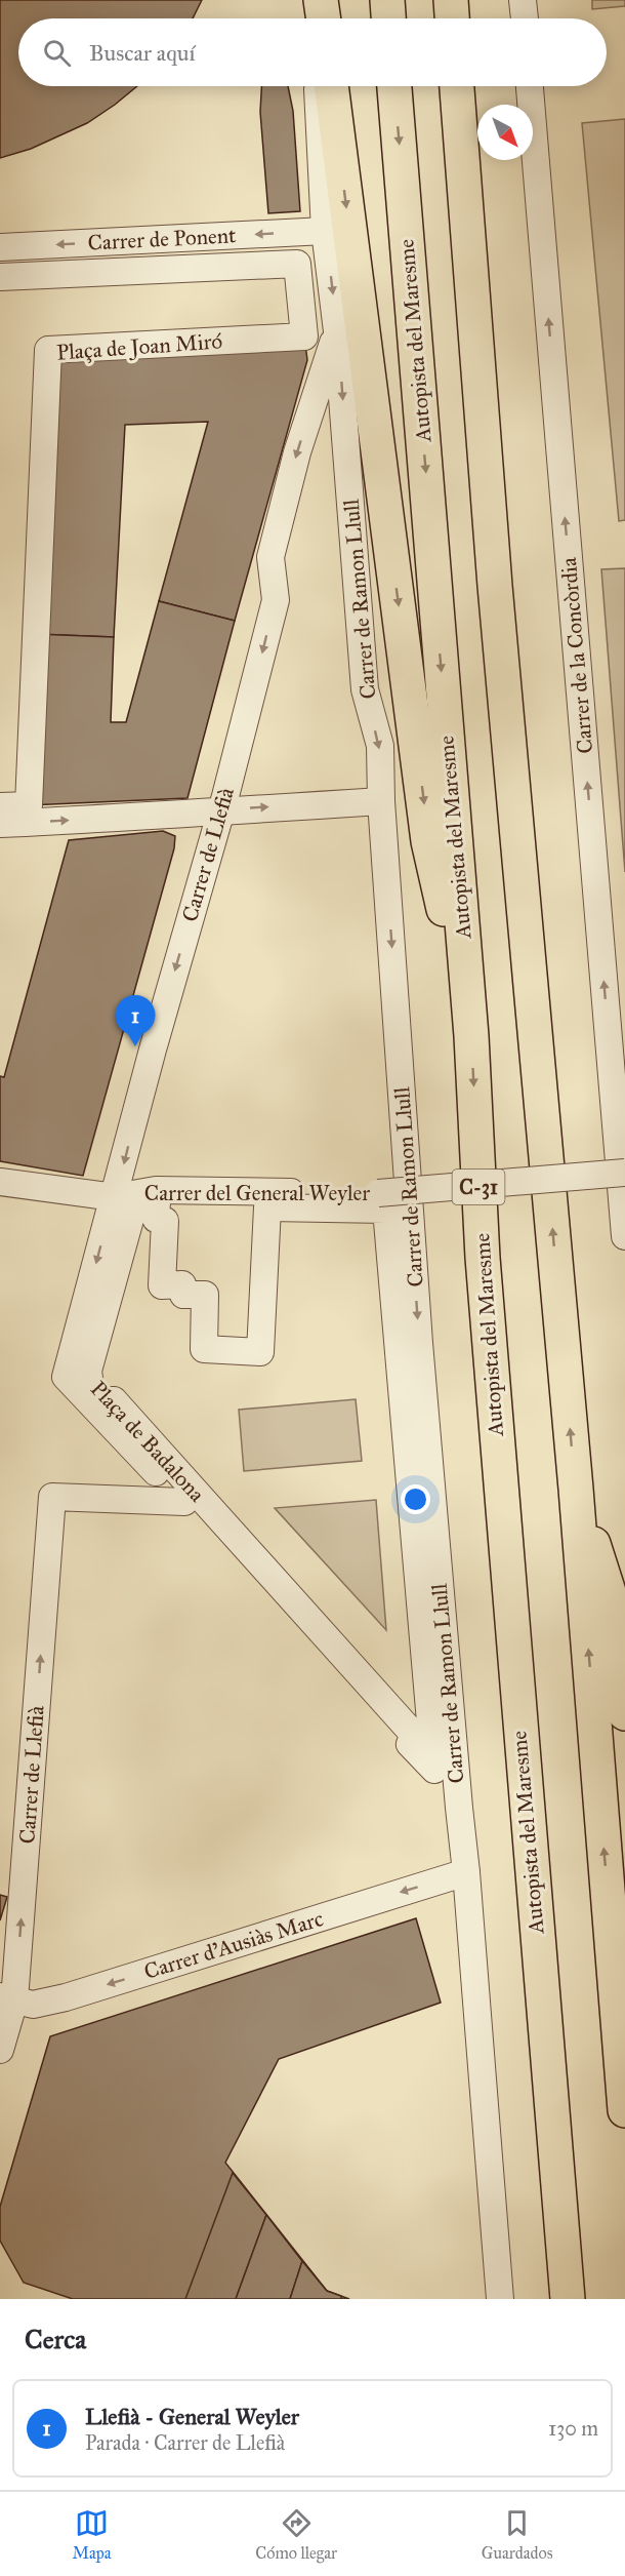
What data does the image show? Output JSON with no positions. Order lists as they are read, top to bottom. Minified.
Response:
{"streets":{"highway":["Autopista del Maresme","C-31"],"street":["Carrer de Ponent","Plaça de Joan Miró","Carrer de Ramon Llull","Carrer de la Concòrdia","Carrer de Llefià","Carrer del General Weyler","Plaça de Badalona","Carrer d'Ausiàs Marc"]},"crossings":[["Carrer de Ponent","Carrer de Ramon Llull"],["Carrer de Ramon Llull","Carrer de Llefià"],["Carrer de Ramon Llull","Plaça de Badalona"],["Carrer de Ramon Llull","Carrer d'Ausiàs Marc"],["Carrer de Llefià","Carrer del General Weyler"],["Carrer de Llefià","Plaça de Badalona"],["Carrer de Llefià","Carrer d'Ausiàs Marc"]],"one_way":["Carrer de Ponent","Carrer de Ramon Llull","Carrer de la Concòrdia","Carrer d'Ausiàs Marc"],"north":"bottom right","page":{"search":"Buscar aquí","pins":"1","heading":"Cerca","list":[{"mark":"1","name":"Llefià - General Weyler","note":"Parada · Carrer de Llefià","value":"130 m"}],"nav":["Mapa","Cómo llegar","Guardados"]}}
